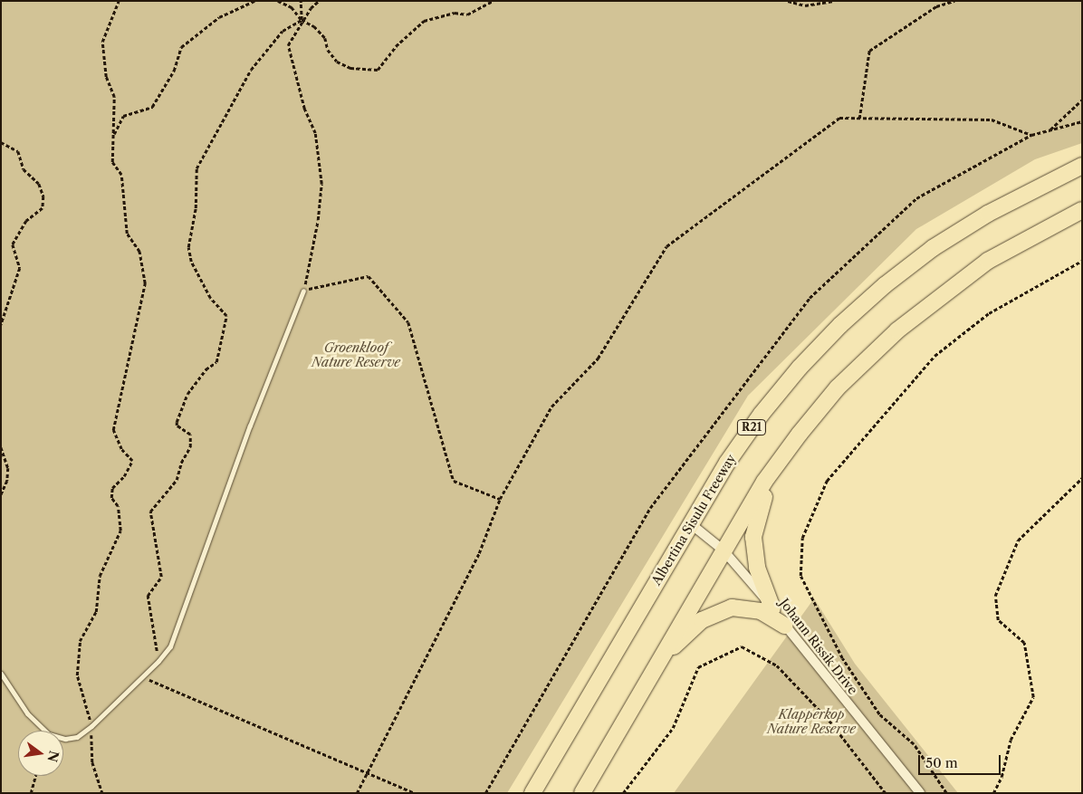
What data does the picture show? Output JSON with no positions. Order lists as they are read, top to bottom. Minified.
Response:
{"streets":{"highway":["R21","Albertina Sisulu Freeway"],"street":["Johann Rissik Drive"]},"crossings":[["Albertina Sisulu Freeway","Johann Rissik Drive"]],"parks":["Groenkloof Nature Reserve","Klapperkop Nature Reserve"],"scale_bar":"50 m","north":"right"}
